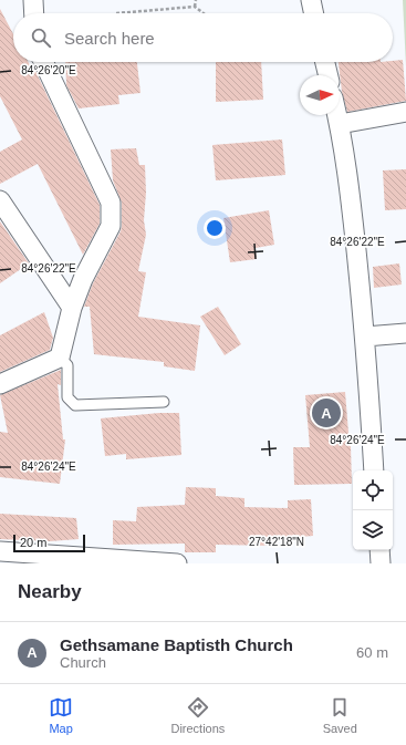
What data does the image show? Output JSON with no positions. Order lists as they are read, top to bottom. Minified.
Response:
{"scale_bar":"20 m","north":"right","page":{"search":"Search here","pins":"A","scale":"20 m","heading":"Nearby","list":[{"mark":"A","name":"Gethsamane Baptisth Church","note":"Church","value":"60 m"}],"nav":["Map","Directions","Saved"]},"coordinates":["84°26'20\"E","84°26'22\"E","84°26'24\"E","27°42'18\"N"]}
